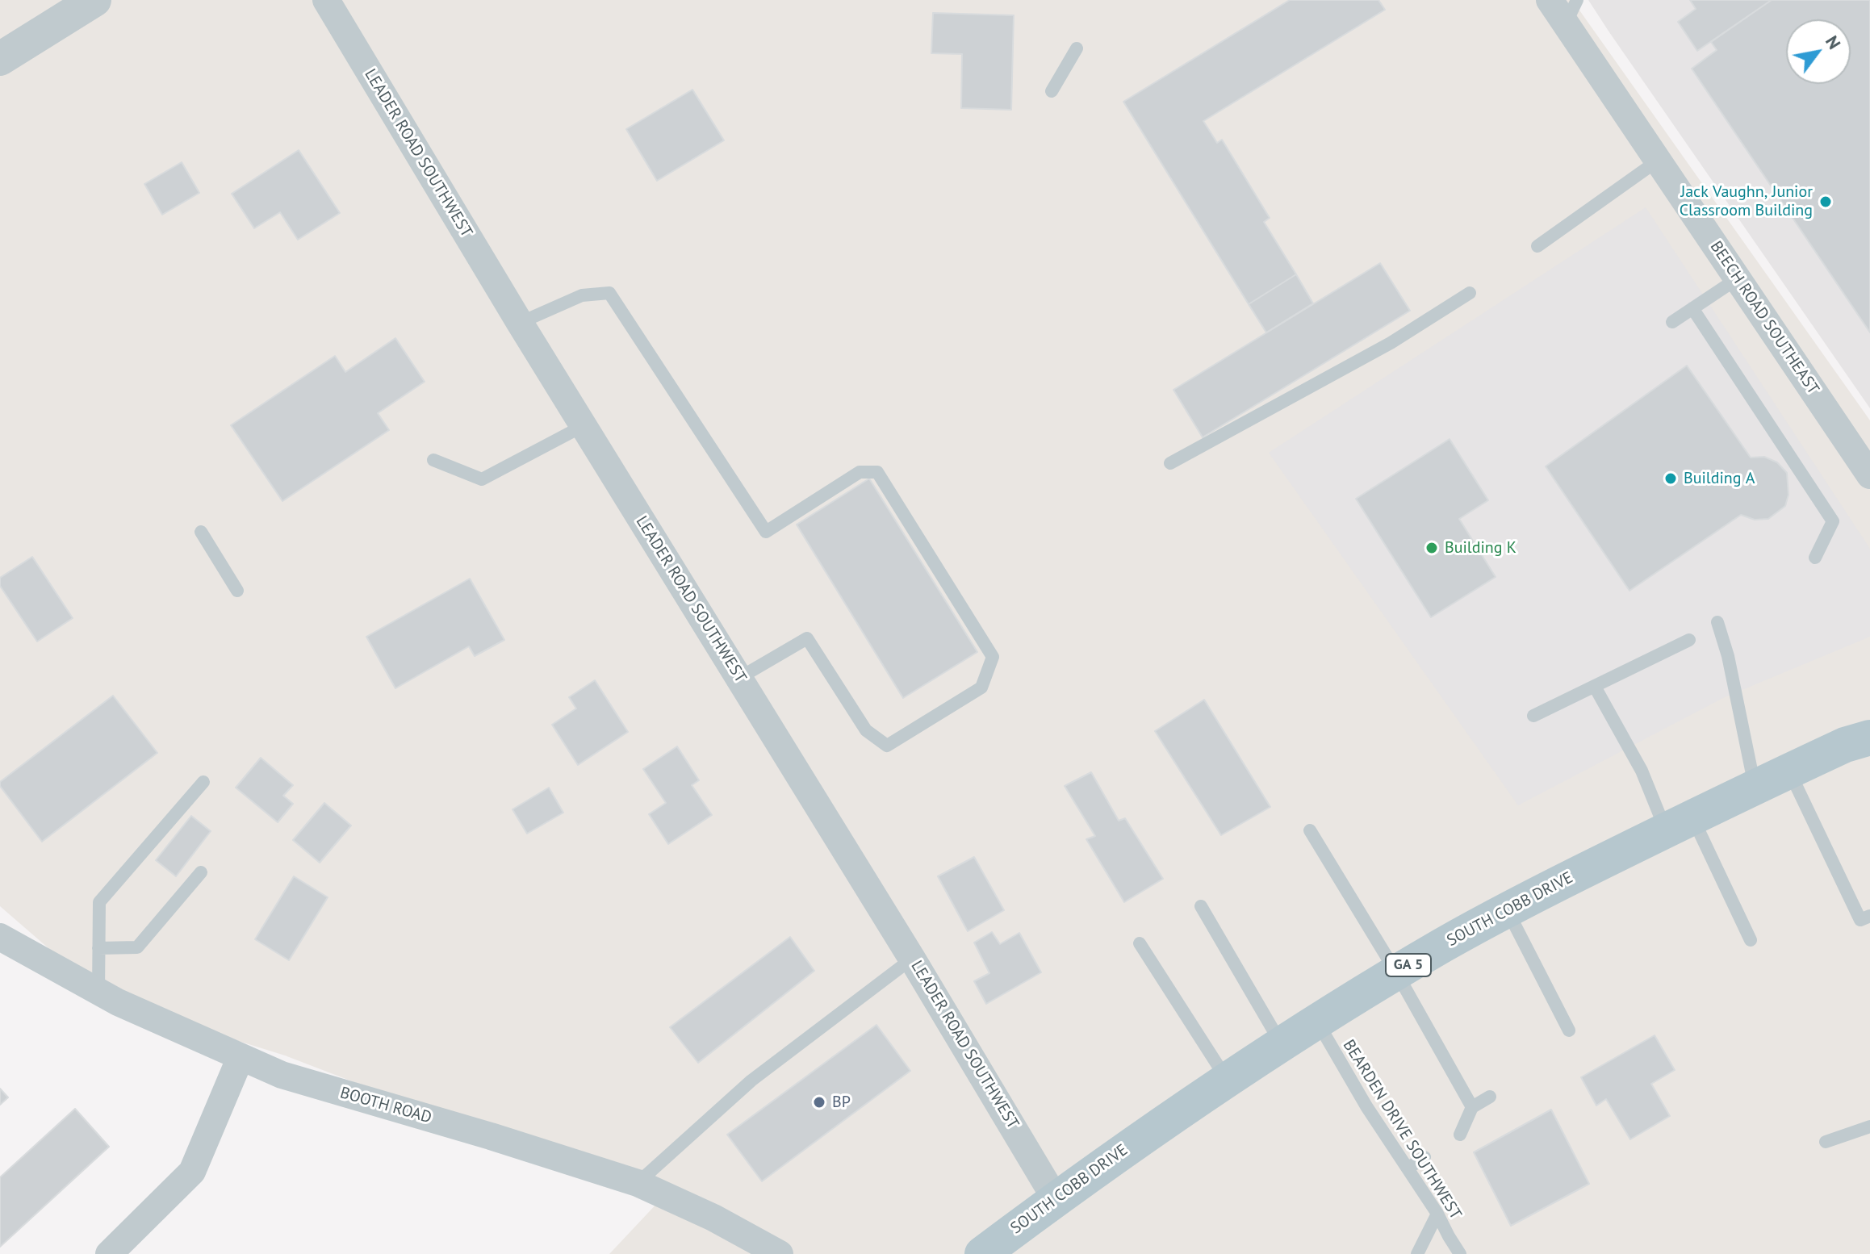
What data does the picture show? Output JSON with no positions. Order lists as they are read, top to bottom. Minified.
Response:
{"streets":{"main road":["SOUTH COBB DRIVE","GA 5"],"street":["LEADER ROAD SOUTHWEST","BEECH ROAD SOUTHEAST","BOOTH ROAD"],"lane":["BEARDEN DRIVE SOUTHWEST"]},"crossings":[["LEADER ROAD SOUTHWEST","SOUTH COBB DRIVE"],["SOUTH COBB DRIVE","BEARDEN DRIVE SOUTHWEST"]],"places":["Jack Vaughn, Junior Classroom Building","Building A","Building K","BP"],"north":"top right"}
